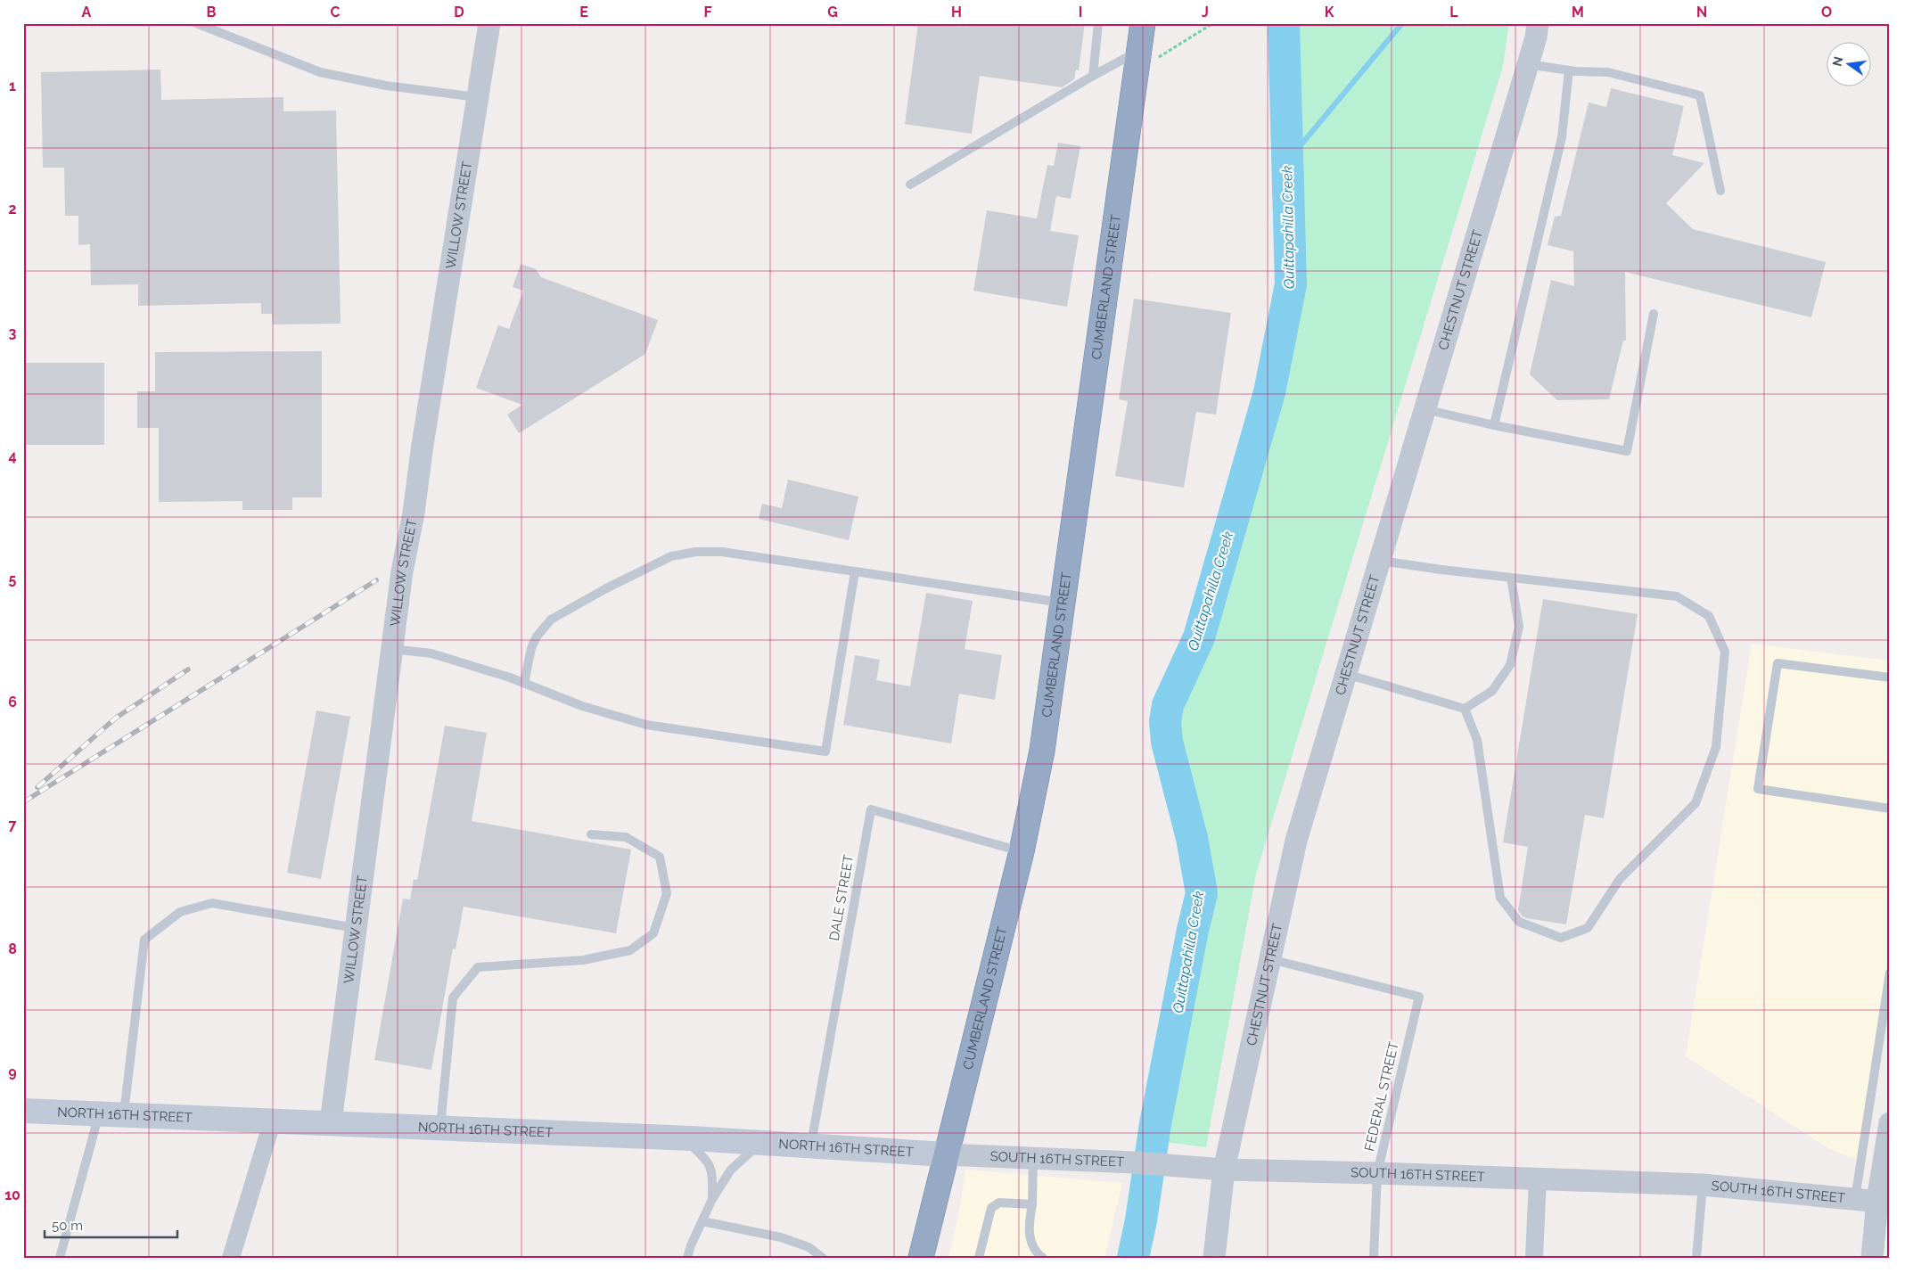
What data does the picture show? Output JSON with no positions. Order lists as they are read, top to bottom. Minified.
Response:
{"streets":{"highway":["CUMBERLAND STREET"],"main road":["NORTH 16TH STREET"],"street":["WILLOW STREET","CHESTNUT STREET","SOUTH 16TH STREET"],"lane":["DALE STREET","FEDERAL STREET"]},"crossings":[["WILLOW STREET","NORTH 16TH STREET"],["CUMBERLAND STREET","DALE STREET"],["CUMBERLAND STREET","NORTH 16TH STREET"],["CUMBERLAND STREET","SOUTH 16TH STREET"],["CHESTNUT STREET","FEDERAL STREET"],["CHESTNUT STREET","SOUTH 16TH STREET"],["DALE STREET","NORTH 16TH STREET"],["FEDERAL STREET","SOUTH 16TH STREET"],["NORTH 16TH STREET","SOUTH 16TH STREET"]],"water":["Quittapahilla Creek"],"scale_bar":"50 m","north":"left","grid":{"columns":["A","B","C","D","E","F","G","H","I","J","K","L","M","N","O"],"rows":["1","2","3","4","5","6","7","8","9","10"]}}
